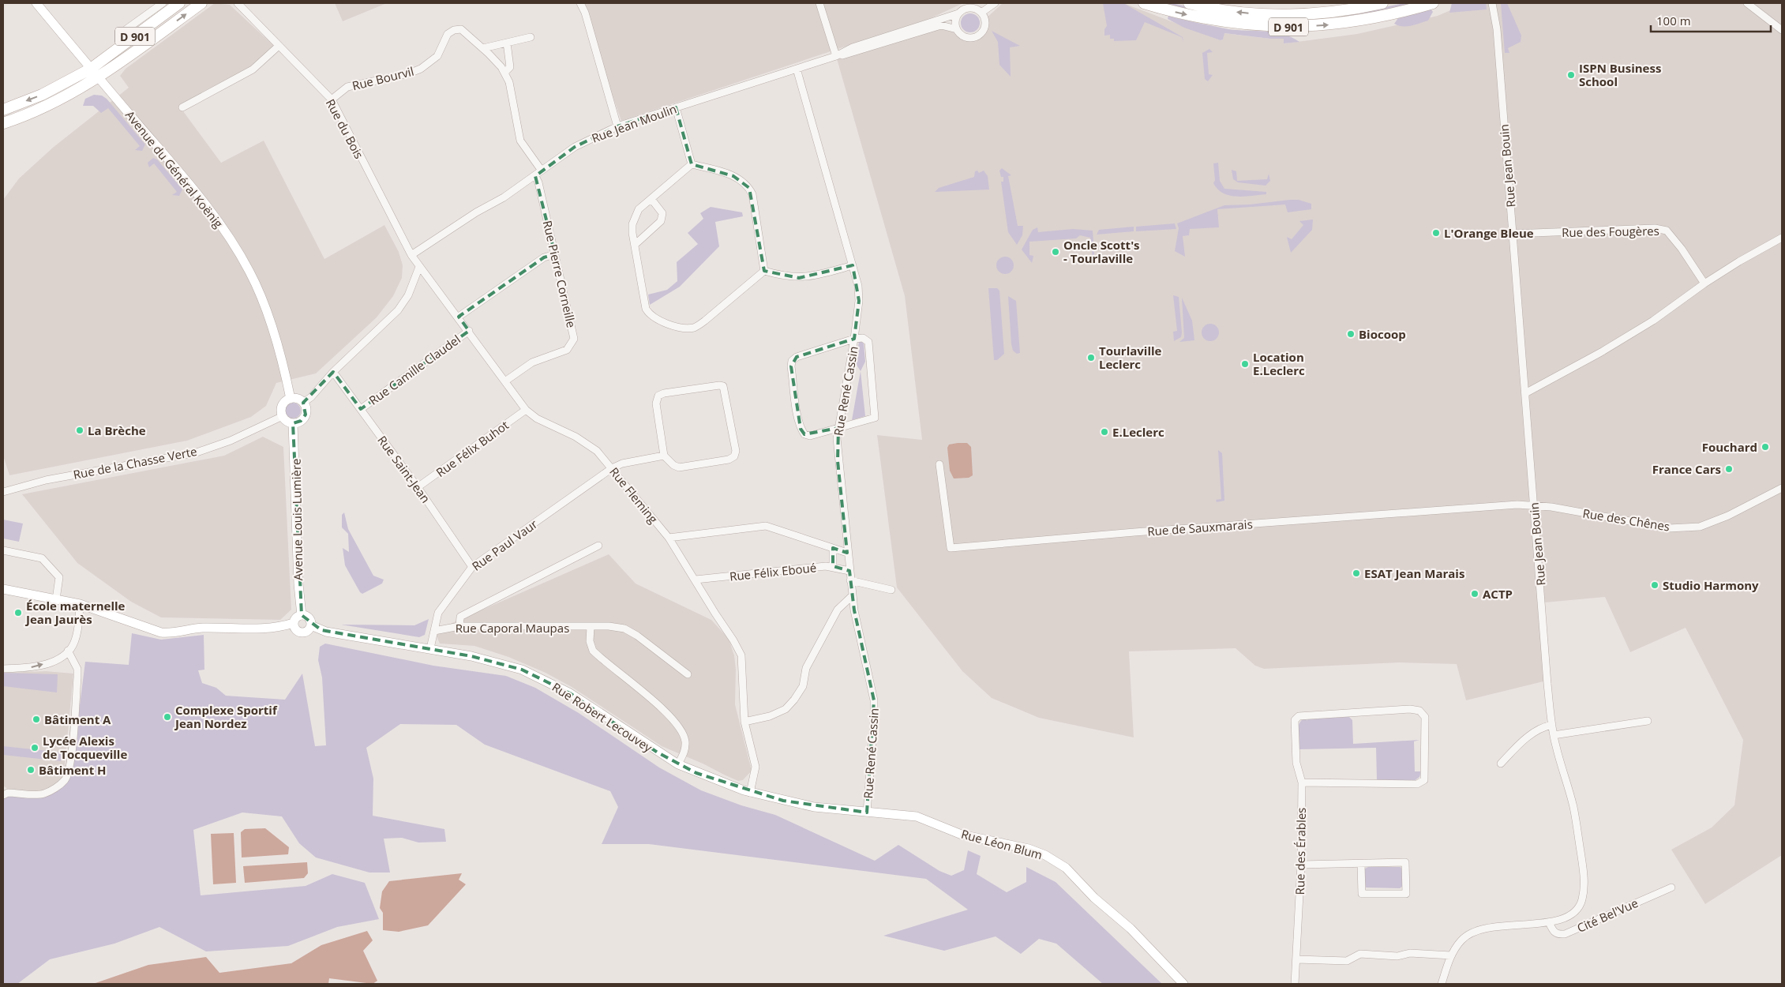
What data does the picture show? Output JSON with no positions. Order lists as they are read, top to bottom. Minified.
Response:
{"streets":{"main road":["D 901"],"street":["Rue Bourvil","Rue Jean Moulin","Rue du Bois","Rue Jean Bouin","Avenue du Général Koënig","Rue des Fougères","Rue Pierre Corneille","Rue Camille Claudel","Rue René Cassin","Rue Félix Buhot","Rue de la Chasse Verte","Rue Saint-Jean","Rue Fleming","Avenue Louis Lumière","Rue des Chênes","Rue de Sauxmarais","Rue Paul Vaur","Rue Félix Eboué","Rue Caporal Maupas","Rue Robert Lecouvey","Rue Léon Blum","Rue des Érables","Cité Bel'Vue"]},"crossings":[["D 901","Avenue du Général Koënig"],["Rue Bourvil","Rue Jean Moulin"],["Rue Bourvil","Rue du Bois"],["Rue Jean Moulin","Rue du Bois"],["Rue Jean Moulin","Rue Pierre Corneille"],["Rue Jean Moulin","Rue René Cassin"],["Rue Jean Moulin","Rue Fleming"],["Rue du Bois","Rue Fleming"],["Rue Jean Bouin","Rue des Fougères"],["Rue Jean Bouin","Rue des Chênes"],["Rue Jean Bouin","Rue de Sauxmarais"],["Rue Jean Bouin","Cité Bel'Vue"],["Avenue du Général Koënig","Rue de la Chasse Verte"],["Avenue du Général Koënig","Avenue Louis Lumière"],["Rue Pierre Corneille","Rue Fleming"],["Rue Camille Claudel","Rue Saint-Jean"],["Rue Camille Claudel","Rue Fleming"],["Rue René Cassin","Rue Félix Eboué"],["Rue René Cassin","Rue Léon Blum"],["Rue Félix Buhot","Rue Saint-Jean"],["Rue Félix Buhot","Rue Fleming"],["Rue de la Chasse Verte","Avenue Louis Lumière"],["Rue Saint-Jean","Rue Paul Vaur"],["Rue Fleming","Rue Paul Vaur"],["Rue Fleming","Rue Félix Eboué"],["Rue Fleming","Rue Robert Lecouvey"],["Rue Fleming","Rue Léon Blum"],["Avenue Louis Lumière","Rue Robert Lecouvey"],["Rue des Chênes","Rue de Sauxmarais"],["Rue Paul Vaur","Rue Caporal Maupas"],["Rue Paul Vaur","Rue Robert Lecouvey"],["Rue Robert Lecouvey","Rue Léon Blum"]],"places":["ISPN Business School","L'Orange Bleue","Oncle Scott's - Tourlaville","Biocoop","Tourlaville Leclerc","Location E.Leclerc","La Brèche","E.Leclerc","Fouchard","France Cars","ESAT Jean Marais","Studio Harmony","ACTP","École maternelle Jean Jaurès","Complexe Sportif Jean Nordez","Bâtiment A","Lycée Alexis de Tocqueville","Bâtiment H"],"scale_bar":"100 m"}
